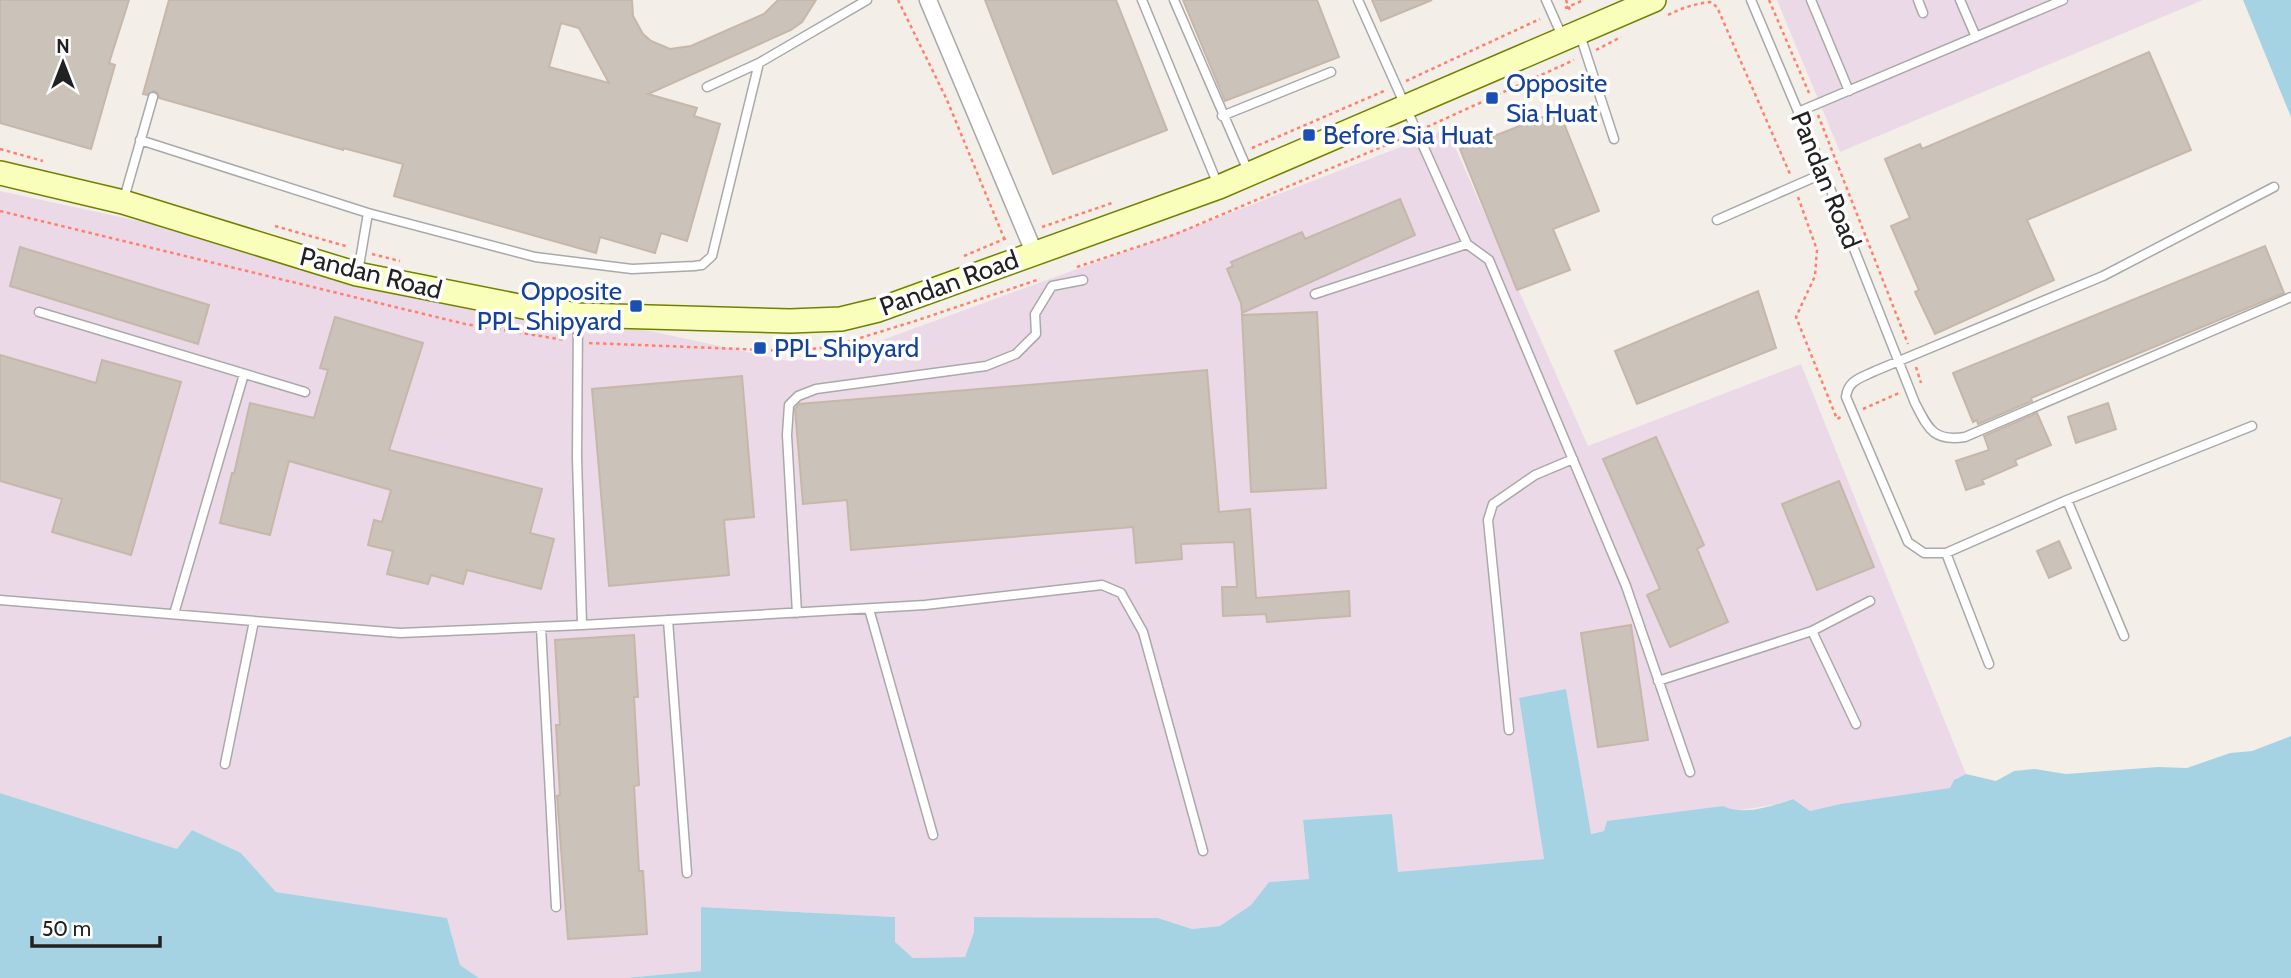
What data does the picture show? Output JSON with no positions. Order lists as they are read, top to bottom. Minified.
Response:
{"streets":{"street":["Pandan Road"]},"places":{"transit":["Opposite Sia Huat","Before Sia Huat","Opposite PPL Shipyard","PPL Shipyard"]},"scale_bar":"50 m","north":"top"}
